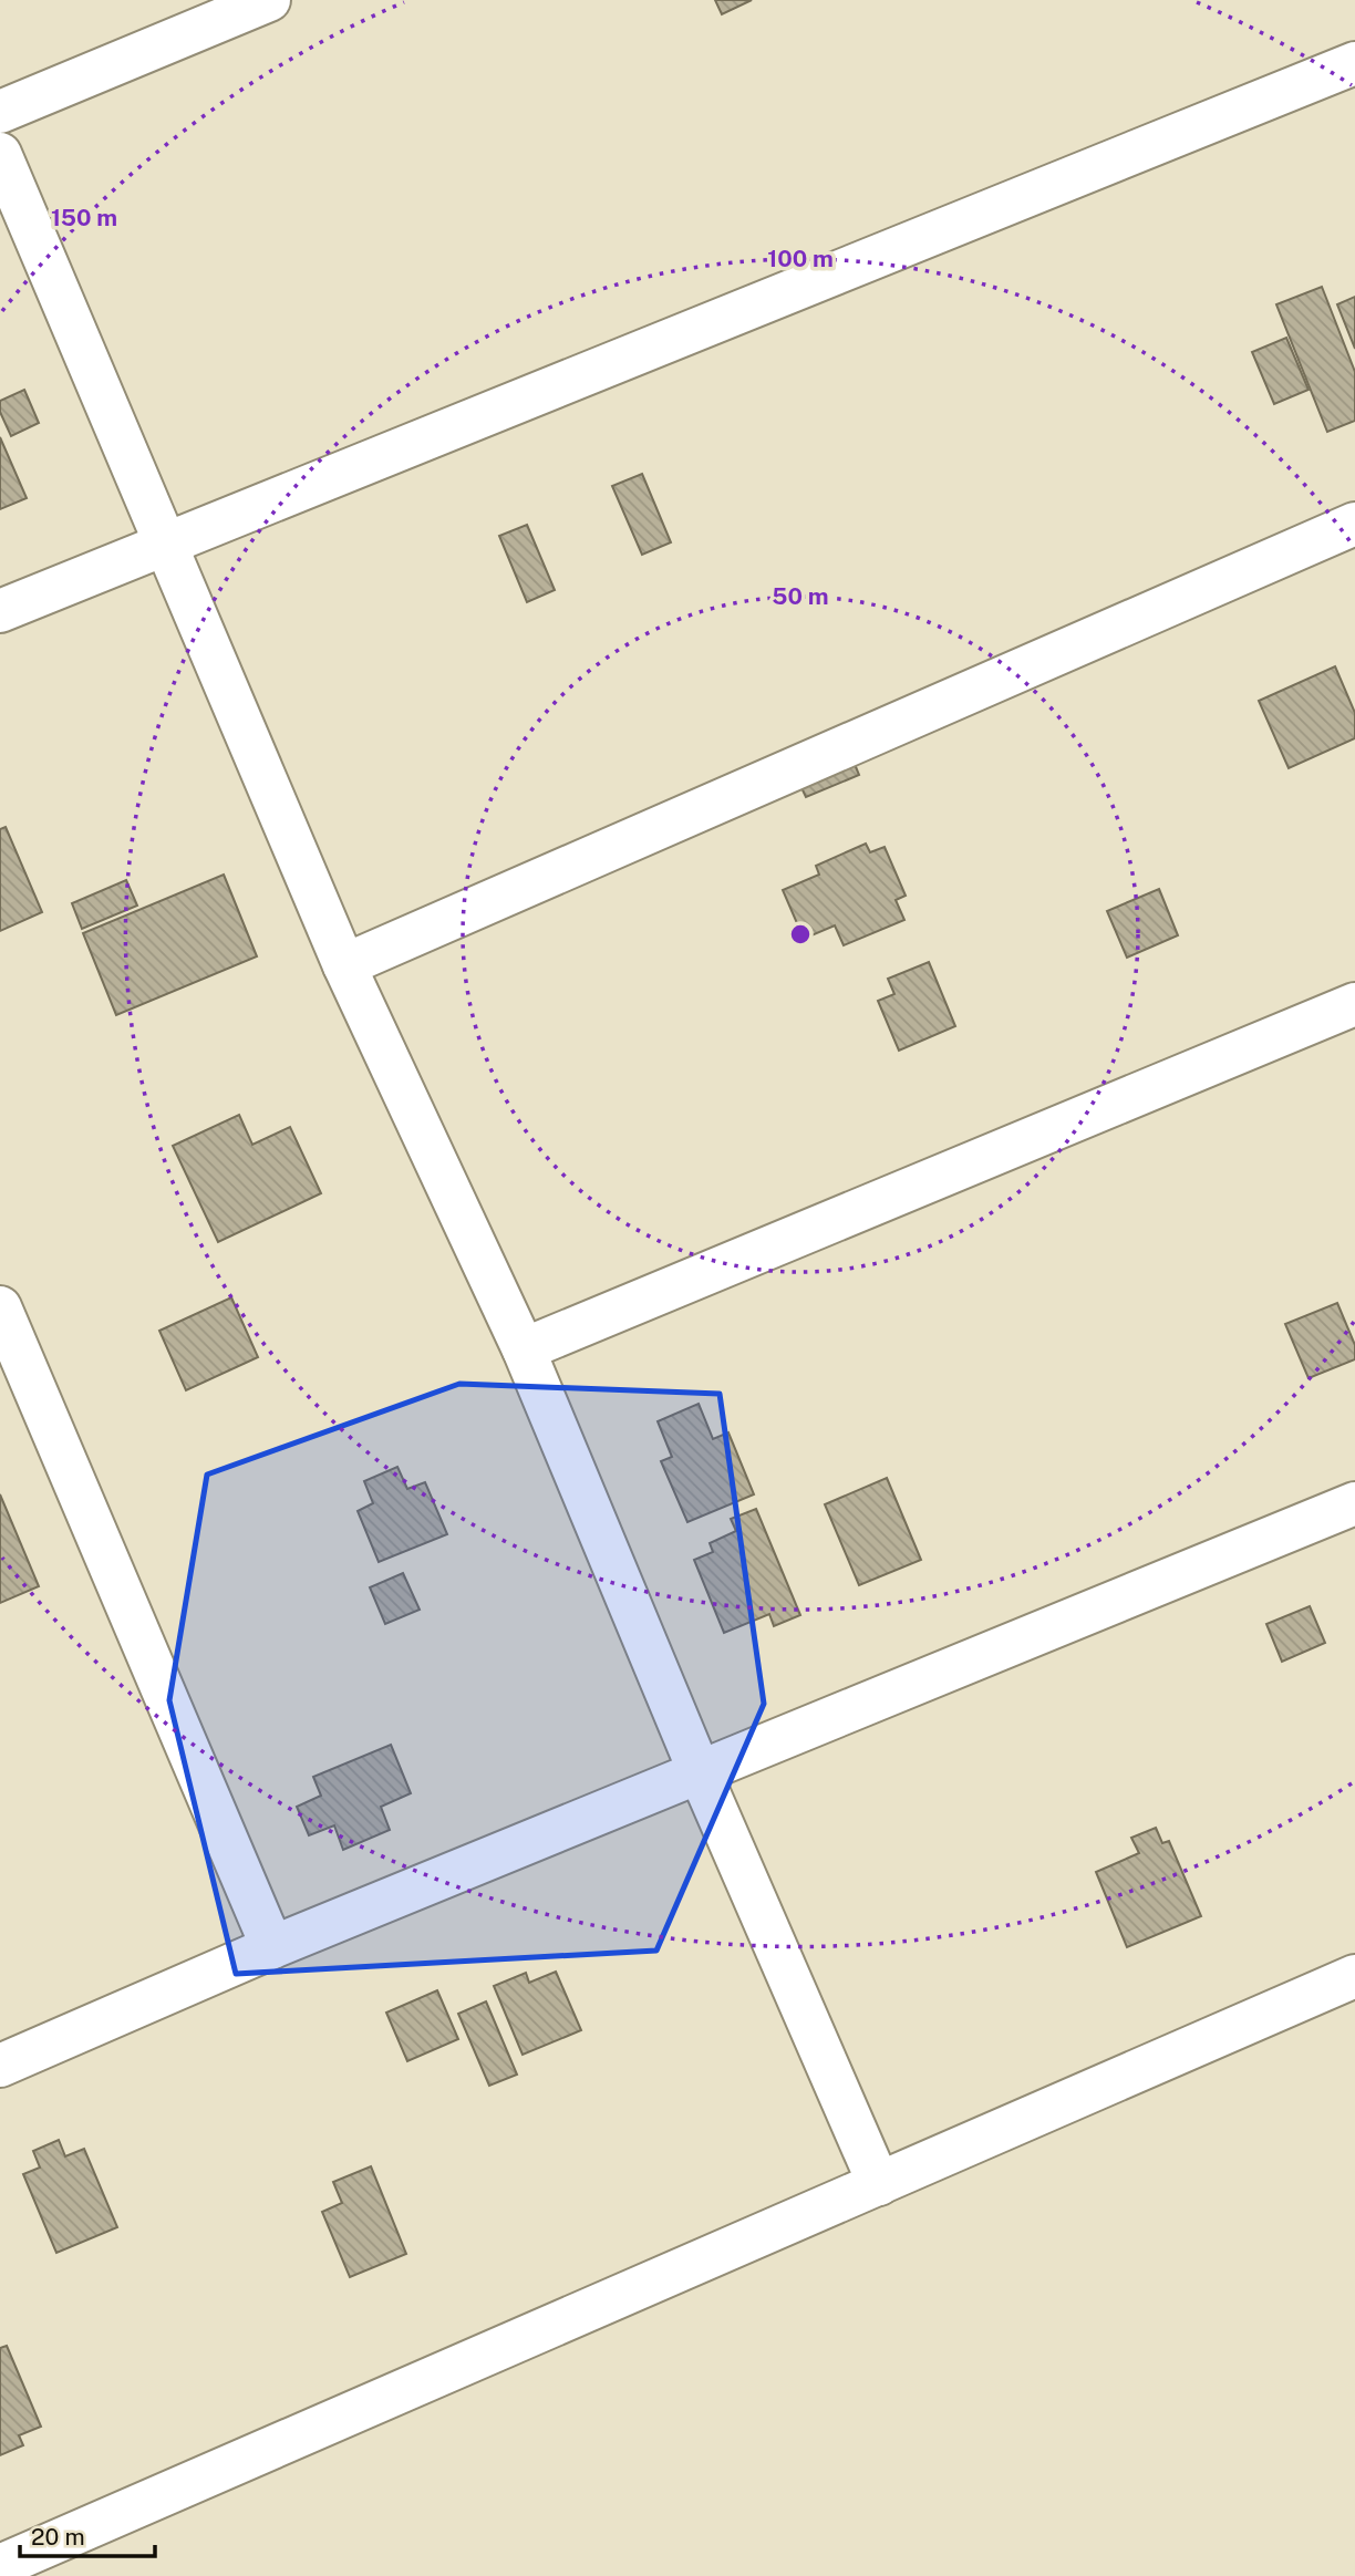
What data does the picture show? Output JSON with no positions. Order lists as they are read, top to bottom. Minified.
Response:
{"scale_bar":"20 m","rings":["150 m","100 m","50 m"]}
